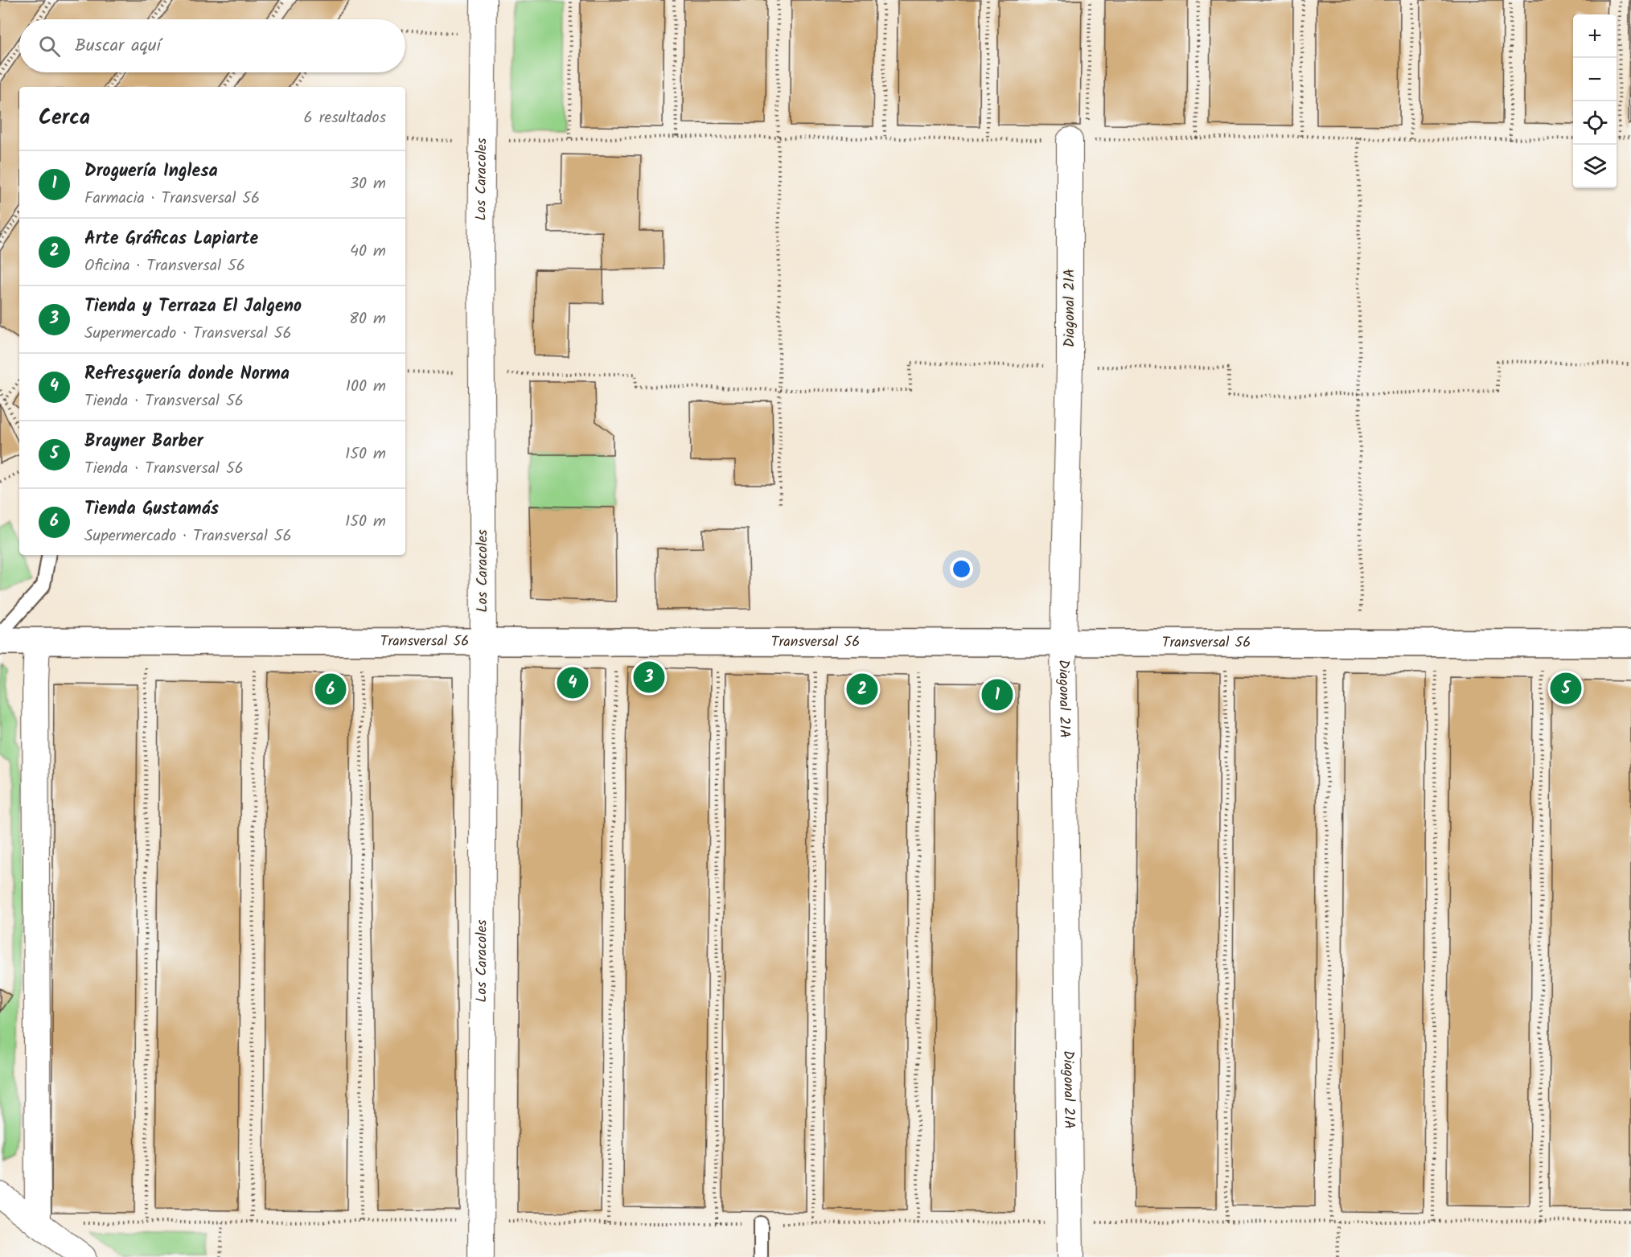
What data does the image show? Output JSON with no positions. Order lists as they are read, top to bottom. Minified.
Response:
{"streets":{"street":["Los Caracoles","Diagonal 21A","Transversal 56"]},"crossings":[["Los Caracoles","Transversal 56"],["Diagonal 21A","Transversal 56"]],"page":{"map_buttons":["+","−"],"search":"Buscar aquí","heading":["Cerca","6 resultados"],"list":[{"mark":"1","name":"Droguería Inglesa","note":"Farmacia · Transversal 56","value":"30 m"},{"mark":"2","name":"Arte Gráficas Lapiarte","note":"Oficina · Transversal 56","value":"40 m"},{"mark":"3","name":"Tienda y Terraza El Jalgeno","note":"Supermercado · Transversal 56","value":"80 m"},{"mark":"4","name":"Refresquería donde Norma","note":"Tienda · Transversal 56","value":"100 m"},{"mark":"5","name":"Brayner Barber","note":"Tienda · Transversal 56","value":"150 m"},{"mark":"6","name":"Tienda Gustamás","note":"Supermercado · Transversal 56","value":"150 m"}],"pins":["3","4","5","2","6","1"]}}
